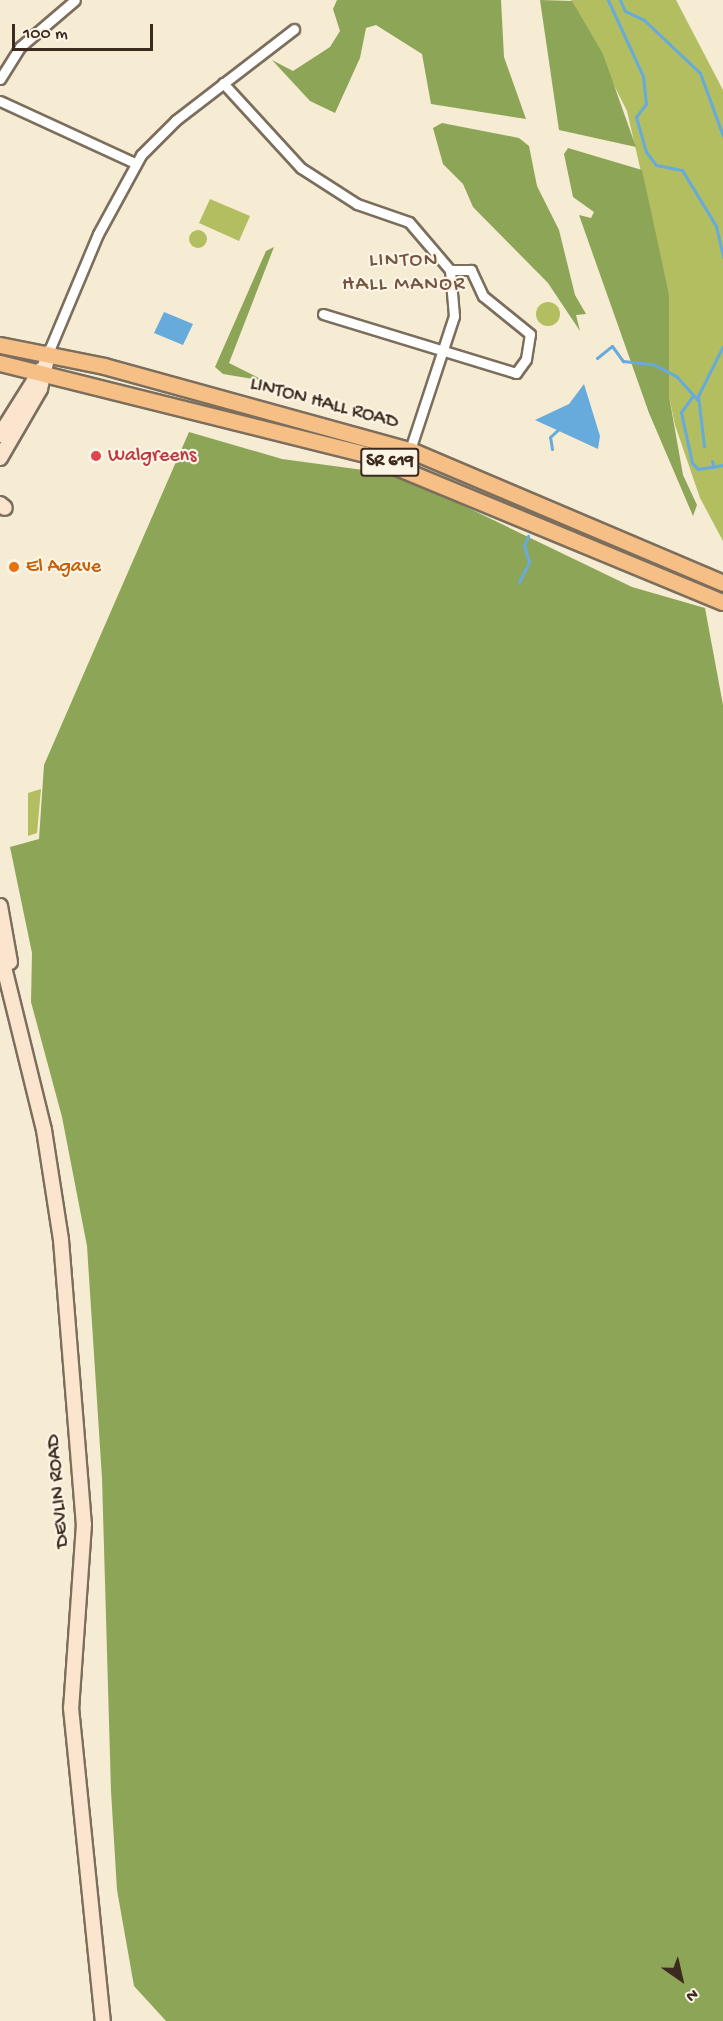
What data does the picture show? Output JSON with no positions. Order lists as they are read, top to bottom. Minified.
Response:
{"streets":{"main road":["LINTON HALL ROAD","SR 619","DEVLIN ROAD"]},"districts":["LINTON HALL MANOR"],"places":["Walgreens","El Agave"],"scale_bar":"100 m","north":"bottom right"}
